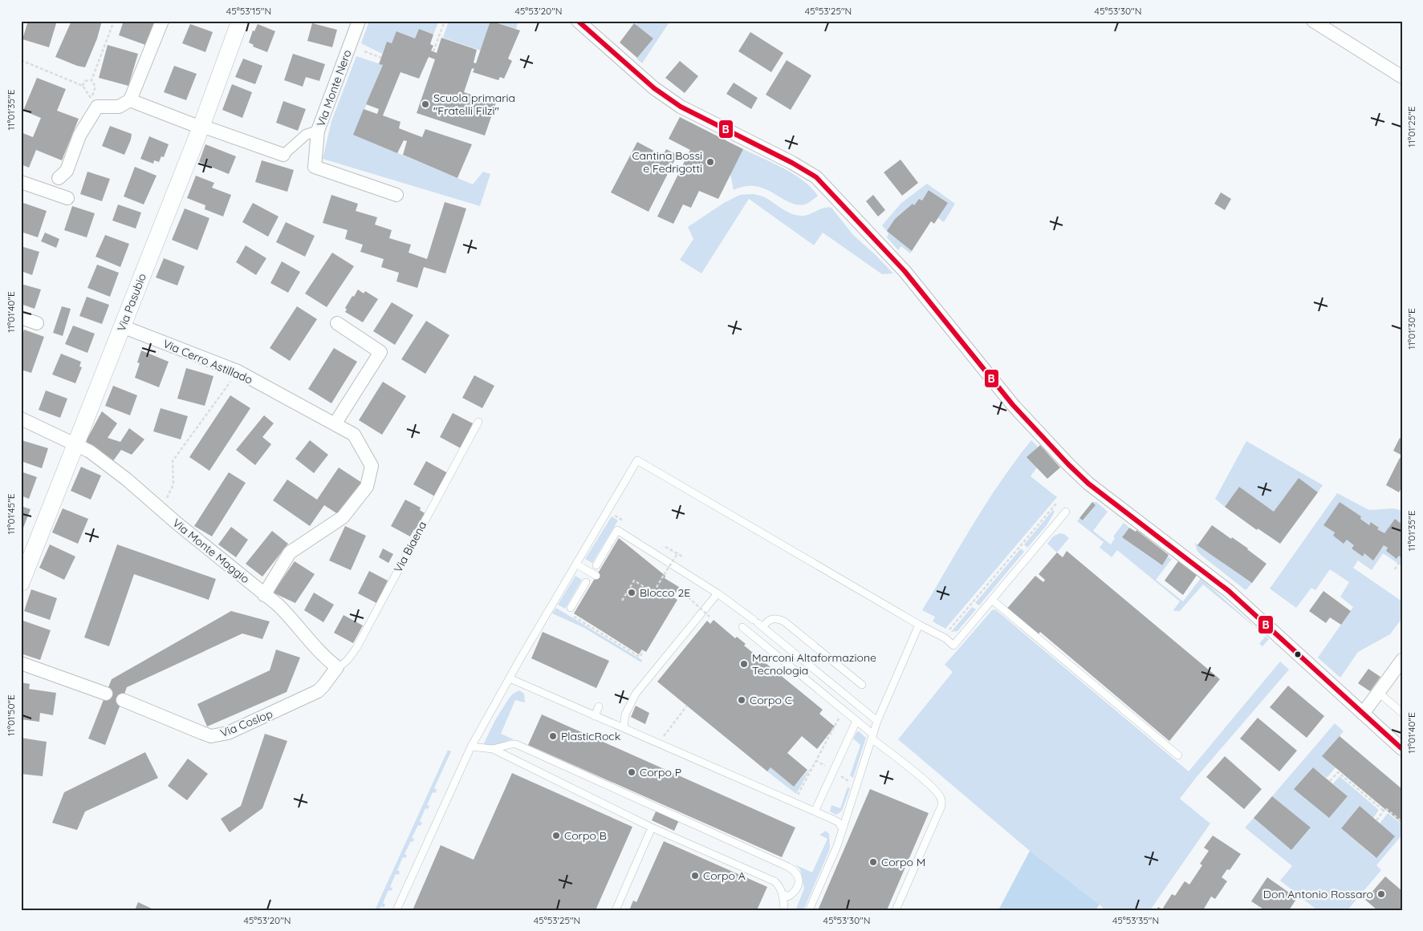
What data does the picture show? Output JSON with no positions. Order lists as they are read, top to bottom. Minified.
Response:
{"streets":{"street":["Via Monte Nero","Via Pasubio","Via Cerro Astillado","Via Monte Maggio","Via Coslop"],"lane":["Via Biaena"]},"crossings":[["Via Pasubio","Via Cerro Astillado"],["Via Pasubio","Via Monte Maggio"],["Via Cerro Astillado","Via Monte Maggio"],["Via Biaena","Via Monte Maggio"],["Via Biaena","Via Coslop"],["Via Monte Maggio","Via Coslop"]],"places":["Scuola primaria \"Fratelli Filzi\"","Cantina Bossi e Fedrigotti","Blocco 2E","Marconi Altaformazione Tecnologia","Corpo C","PlasticRock","Corpo P","Corpo B","Corpo M","Corpo A","Don Antonio Rossaro"],"lines":["transit line B"],"coordinates":["45°53'15\"N","45°53'20\"N","45°53'25\"N","45°53'30\"N","11°01'35\"E","11°01'25\"E","11°01'40\"E","11°01'30\"E","11°01'45\"E","11°01'50\"E","45°53'35\"N"]}
